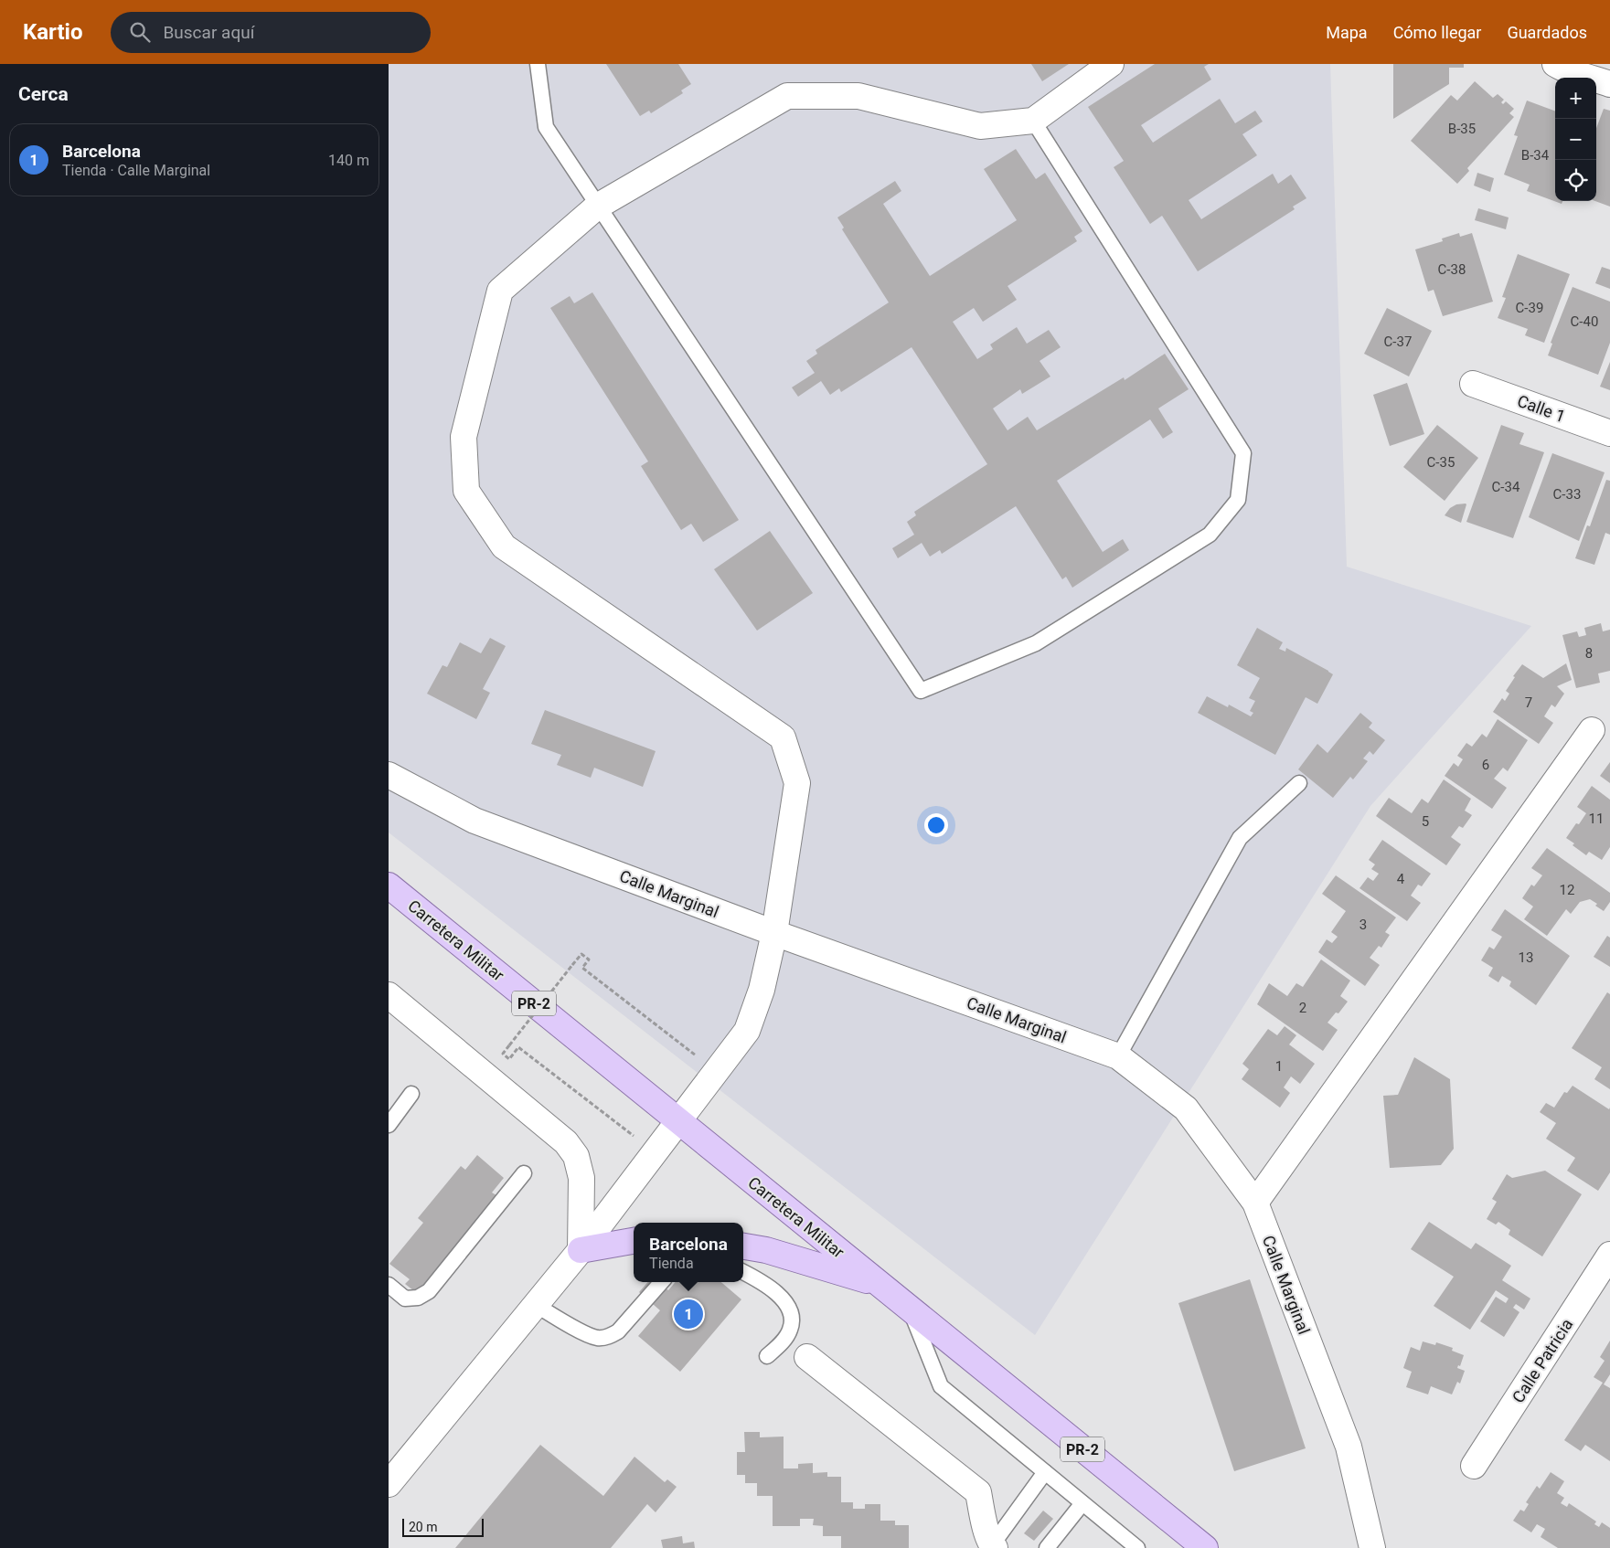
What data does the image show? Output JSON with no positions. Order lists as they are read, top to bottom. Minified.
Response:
{"streets":{"main road":["Carretera Militar","PR-2"],"street":["Calle 1","Calle Marginal","Calle Patricia"]},"house_numbers":["B-35","B-34","C-38","C-39","C-40","C-37","C-35","C-34","C-33","8","7","6","11","5","4","12","3","13","2","1"],"scale_bar":"20 m","page":{"header":"Kartio","search":"Buscar aquí","nav":["Mapa","Cómo llegar","Guardados"],"heading":"Cerca","map_buttons":["+","−"],"list":[{"mark":"1","name":"Barcelona","note":"Tienda · Calle Marginal","value":"140 m"}],"popup":["Barcelona","Tienda"],"pins":"1","scale":"20 m"}}
